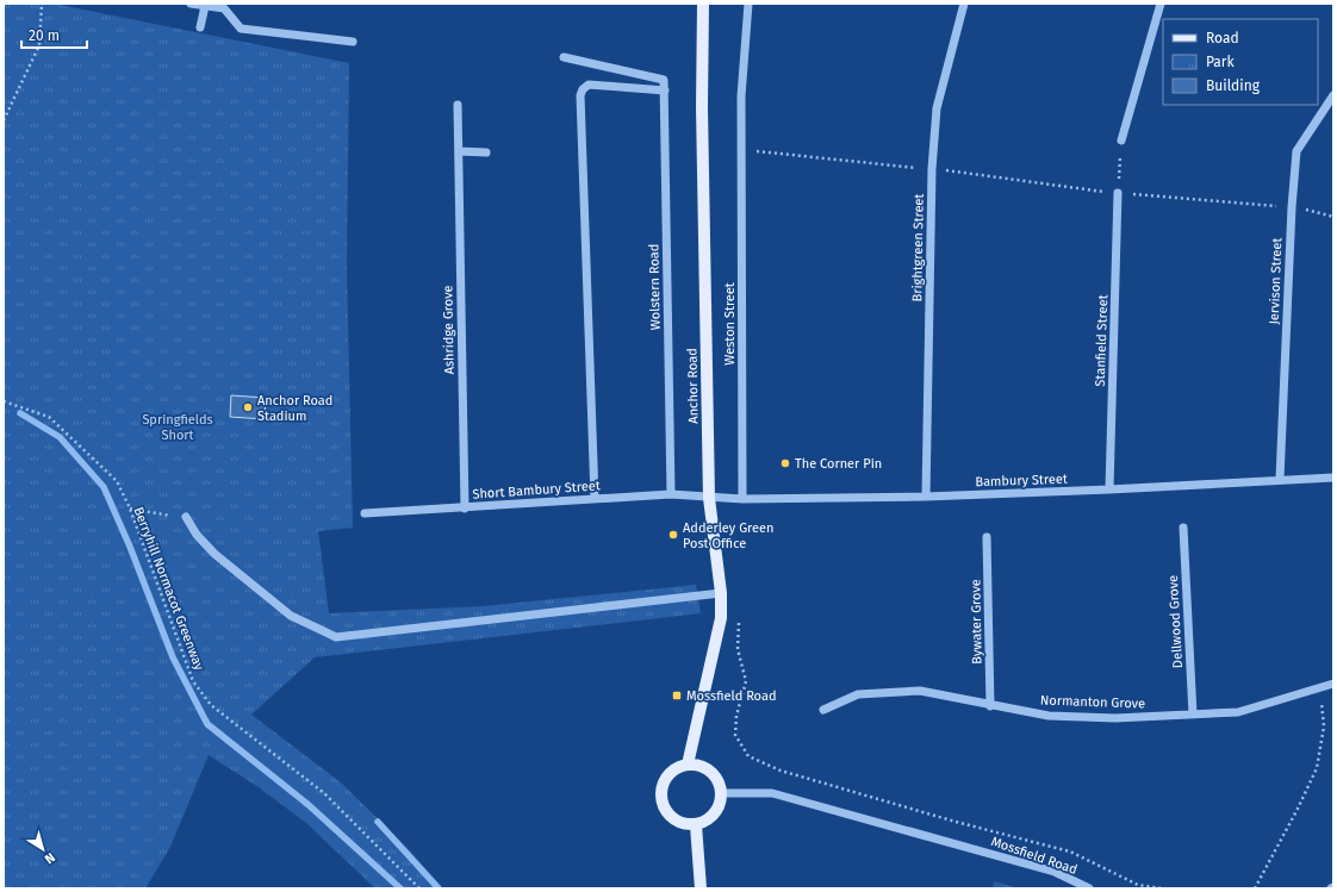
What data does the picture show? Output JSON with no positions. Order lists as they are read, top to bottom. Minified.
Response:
{"streets":{"main road":["Anchor Road"],"street":["Brightgreen Street","Jervison Street","Wolstern Road","Weston Street","Ashridge Grove","Stanfield Street","Bambury Street","Short Bambury Street","Bywater Grove","Dellwood Grove","Normanton Grove","Mossfield Road"],"path":["Berryhill Normacot Greenway"]},"crossings":[["Brightgreen Street","Bambury Street"],["Jervison Street","Bambury Street"],["Wolstern Road","Short Bambury Street"],["Weston Street","Bambury Street"],["Ashridge Grove","Short Bambury Street"],["Stanfield Street","Bambury Street"],["Anchor Road","Bambury Street"],["Anchor Road","Short Bambury Street"],["Anchor Road","Mossfield Road"],["Bambury Street","Short Bambury Street"],["Bywater Grove","Normanton Grove"],["Dellwood Grove","Normanton Grove"]],"parks":["Springfields Short"],"places":{"other":["Anchor Road Stadium","The Corner Pin","Adderley Green Post Office"],"transit":["Mossfield Road"]},"legend":["Road","Park","Building"],"scale_bar":"20 m","north":"bottom right"}
